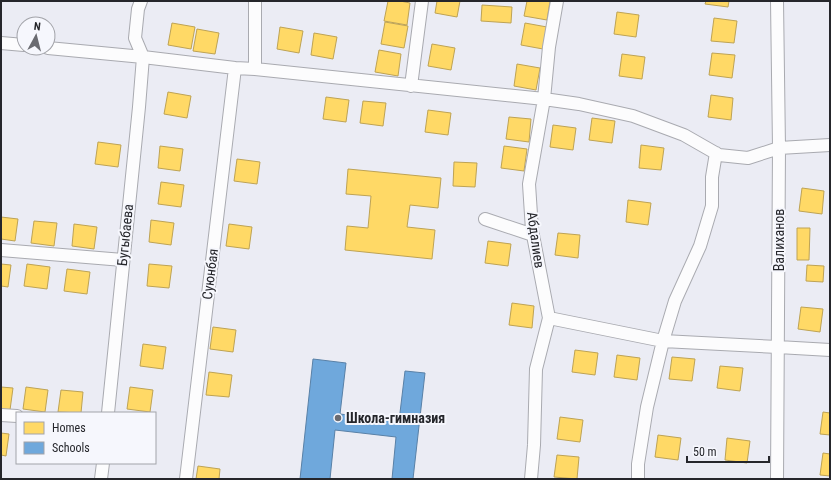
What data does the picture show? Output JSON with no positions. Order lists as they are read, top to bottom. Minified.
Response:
{"streets":{"street":["Бугыбаева","Абдалиев","Валиханов","Суюнбая"]},"places":["Школа-гимназия"],"legend":["Homes","Schools"],"scale_bar":"50 m","north":"top"}
